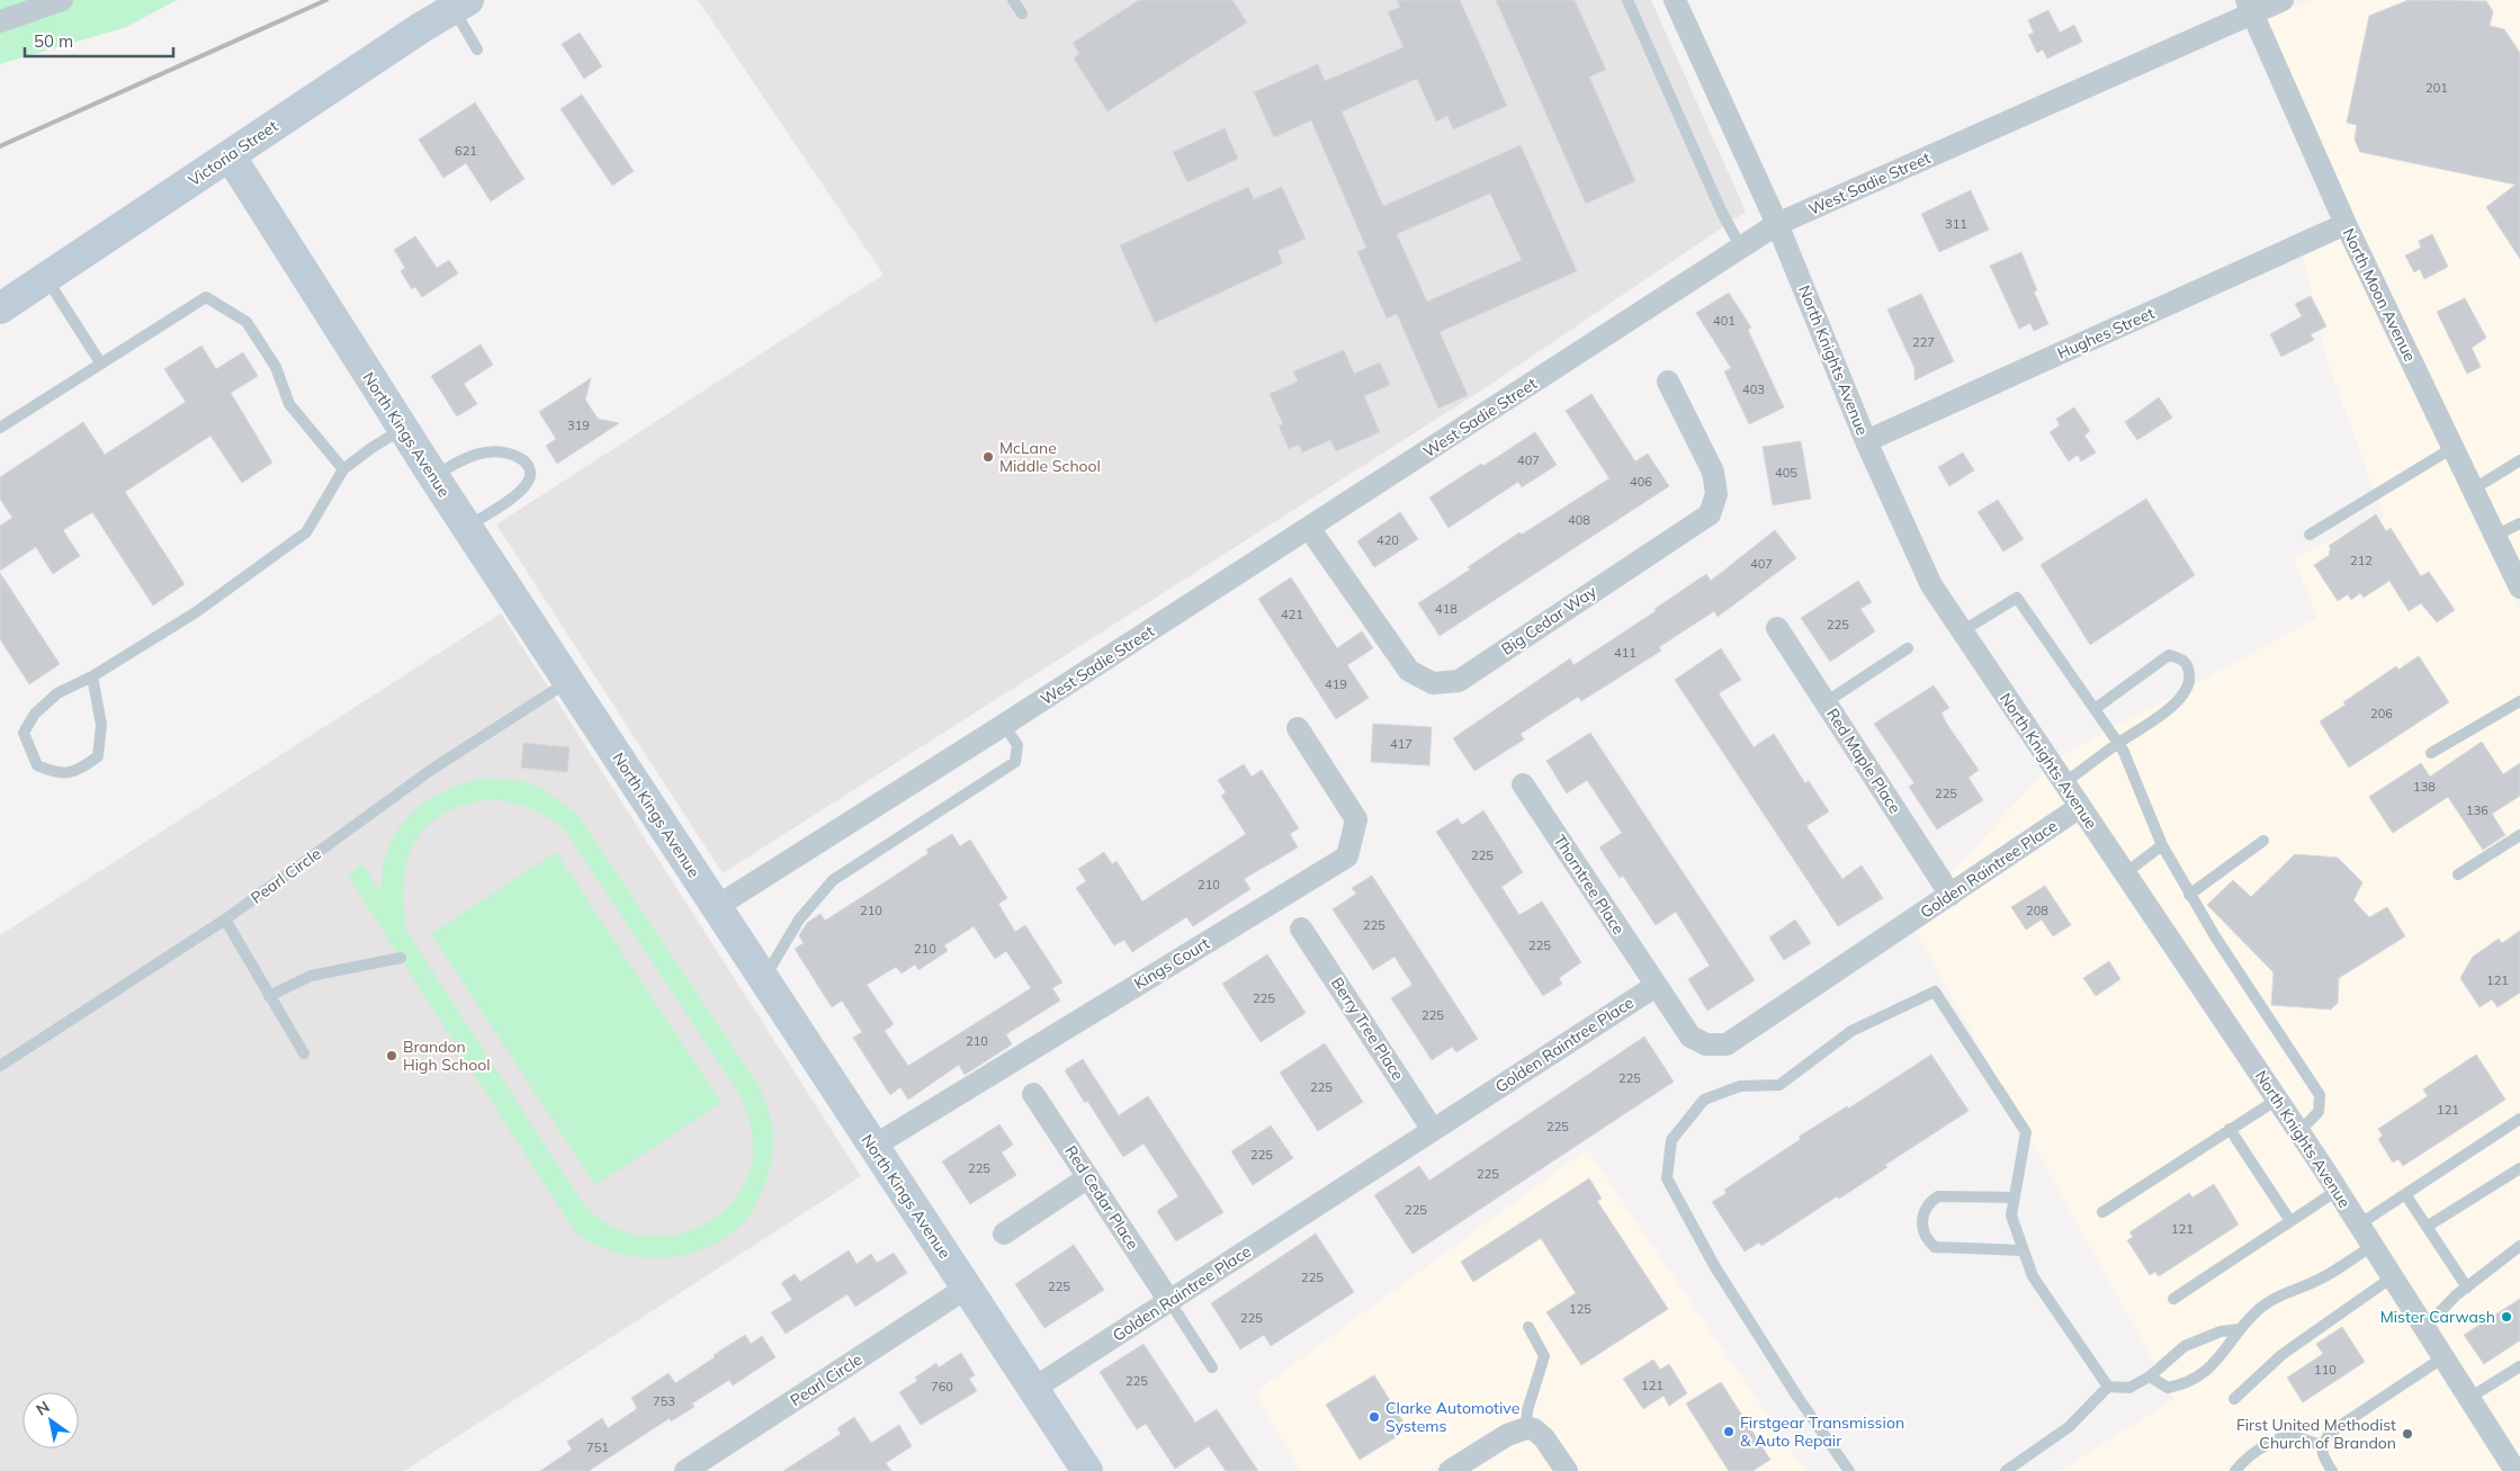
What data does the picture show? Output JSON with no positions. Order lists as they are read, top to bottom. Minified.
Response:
{"streets":{"street":["Victoria Street","West Sadie Street","North Moon Avenue","Hughes Street","North Knights Avenue","North Kings Avenue","Big Cedar Way","Red Maple Place","Golden Raintree Place","Pearl Circle","Thorntree Place","Kings Court","Berry Tree Place","Red Cedar Place"]},"crossings":[["Victoria Street","North Kings Avenue"],["West Sadie Street","North Moon Avenue"],["West Sadie Street","North Knights Avenue"],["West Sadie Street","North Kings Avenue"],["West Sadie Street","Big Cedar Way"],["North Moon Avenue","Hughes Street"],["Hughes Street","North Knights Avenue"],["North Knights Avenue","Golden Raintree Place"],["North Kings Avenue","Golden Raintree Place"],["North Kings Avenue","Pearl Circle"],["North Kings Avenue","Kings Court"],["Red Maple Place","Golden Raintree Place"],["Golden Raintree Place","Thorntree Place"],["Golden Raintree Place","Berry Tree Place"],["Golden Raintree Place","Red Cedar Place"]],"places":["McLane Middle School","Brandon High School","Mister Carwash","Clarke Automotive Systems","Firstgear Transmission & Auto Repair","First United Methodist Church of Brandon"],"house_numbers":["201","621","311","401","227","403","319","407","405","406","408","420","212","407","418","421","225","411","419","206","417","138","225","136","225","210","210","208","225","225","210","121","225","225","210","225","225","121","225","225","225","225","225","121","225","225","125","225","110","225","121","760","753","751"],"scale_bar":"50 m","north":"top left"}
